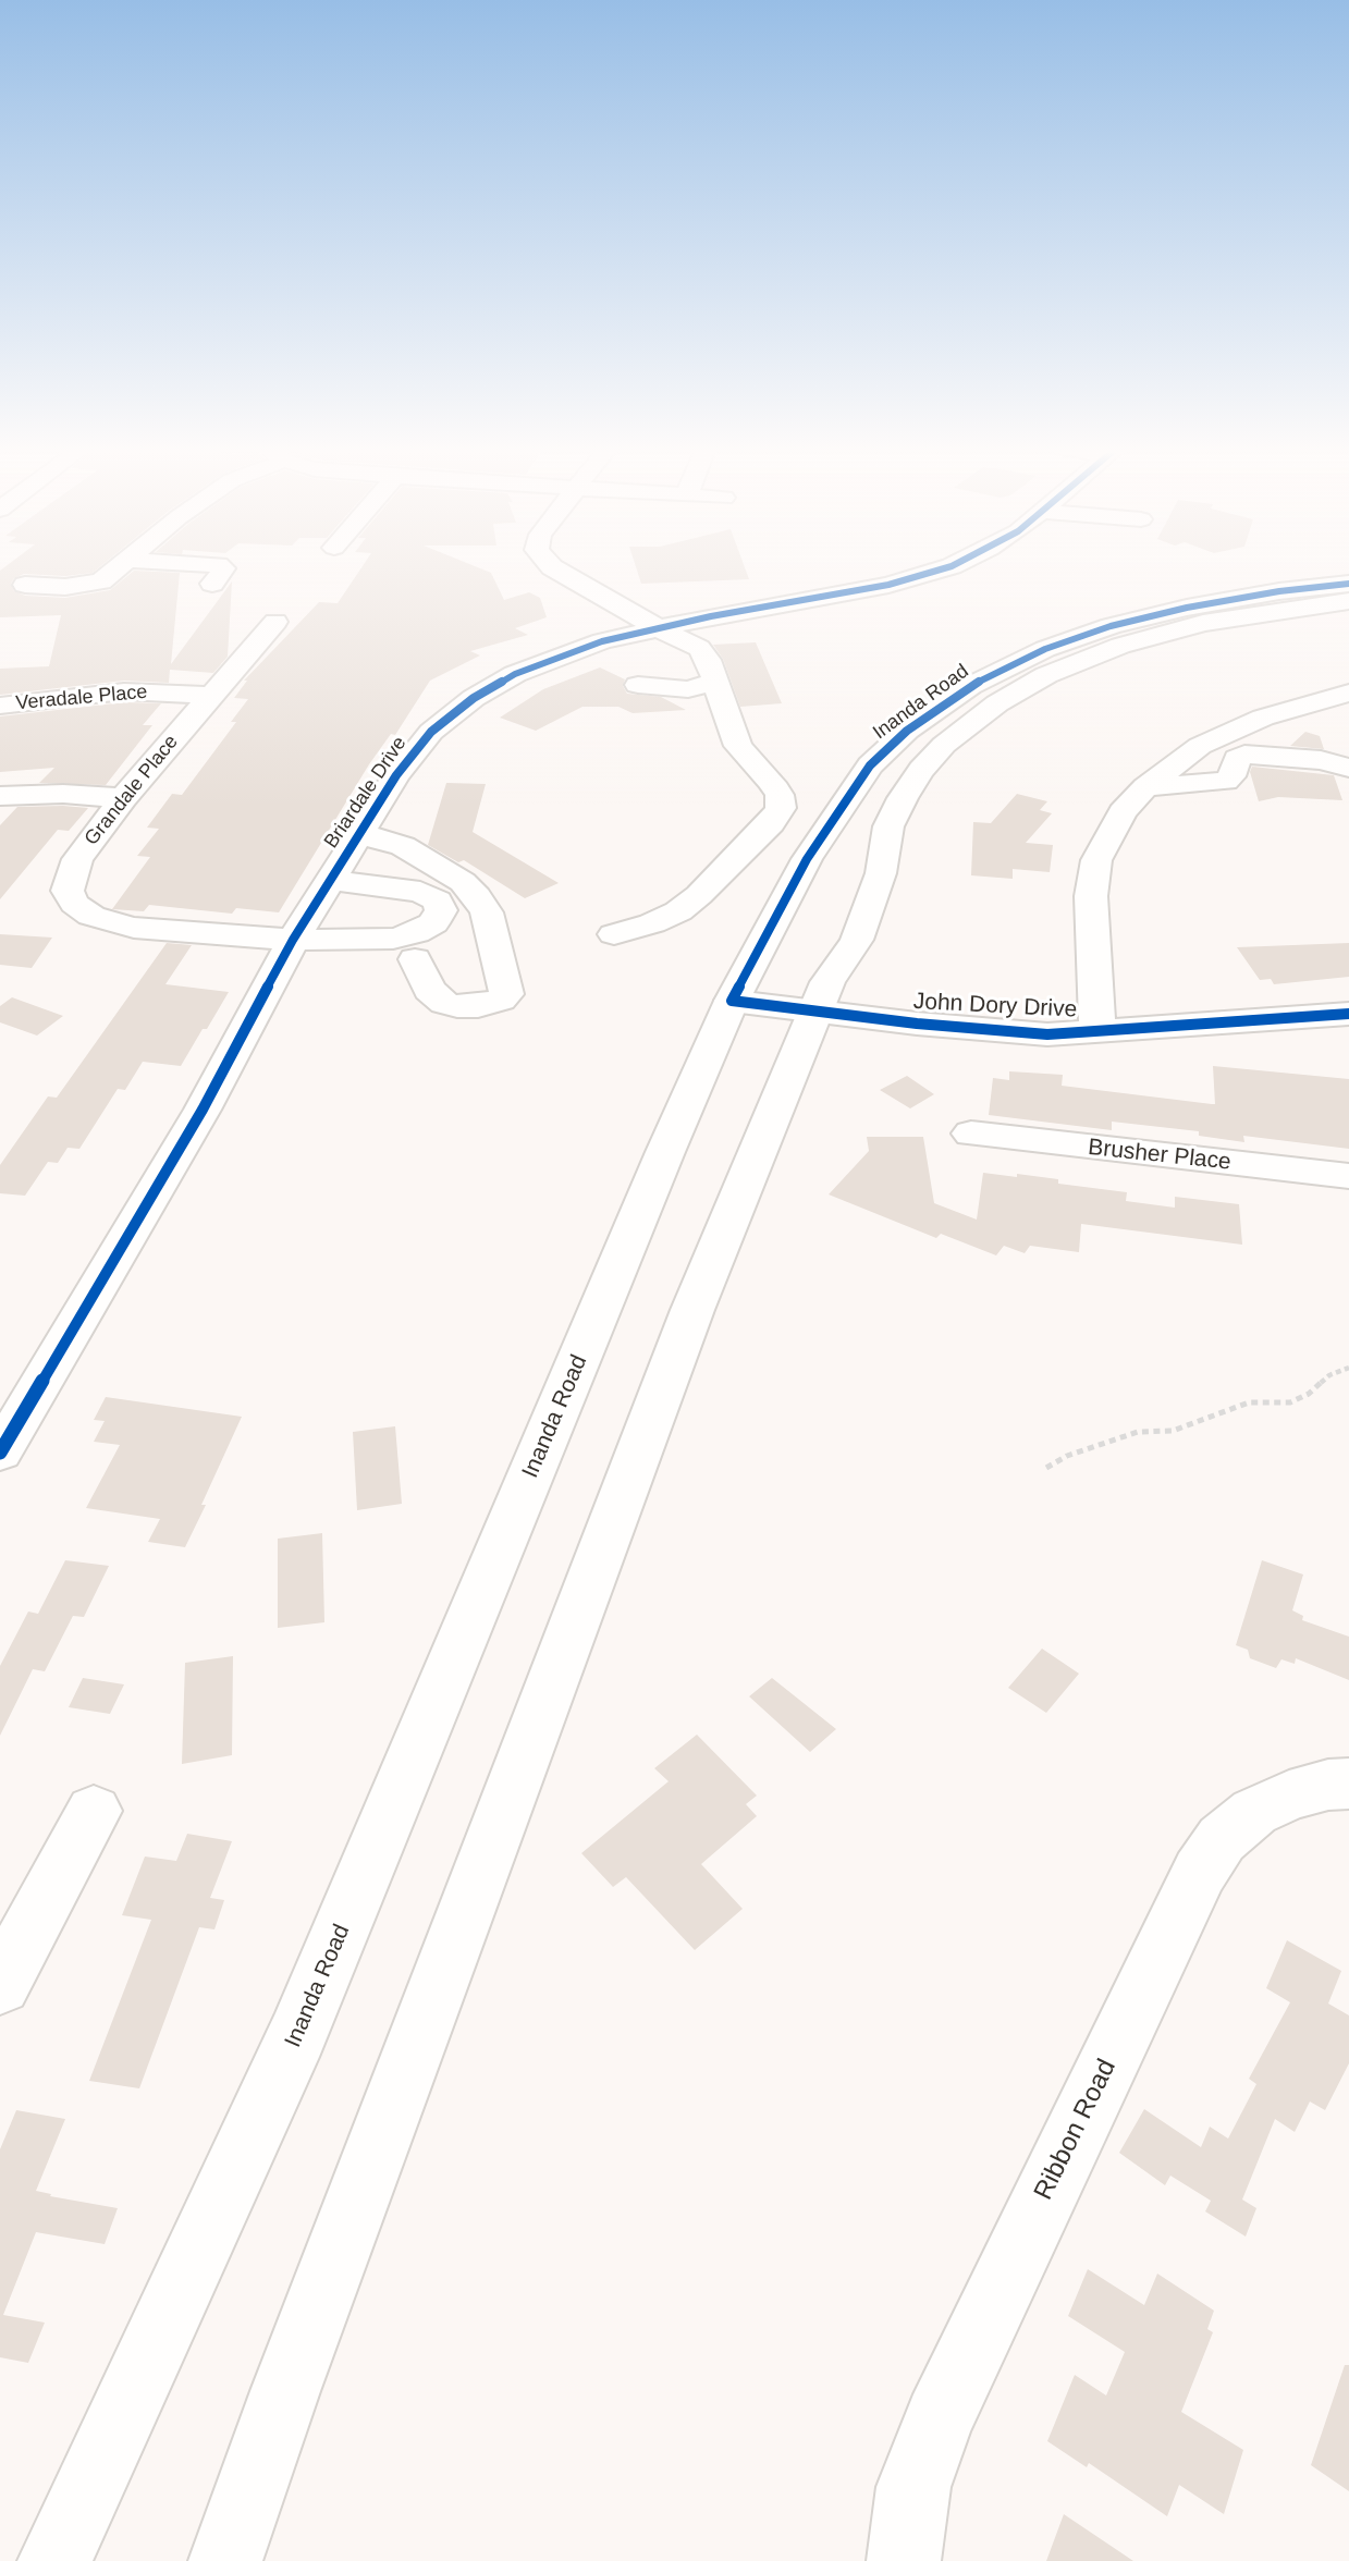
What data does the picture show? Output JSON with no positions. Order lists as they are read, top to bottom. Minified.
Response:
{"streets":{"street":["Veradale Place","Inanda Road","Grandale Place","Briardale Drive","John Dory Drive","Brusher Place","Ribbon Road"]},"crossings":[["Veradale Place","Grandale Place"],["Inanda Road","John Dory Drive"],["Grandale Place","Briardale Drive"]]}
